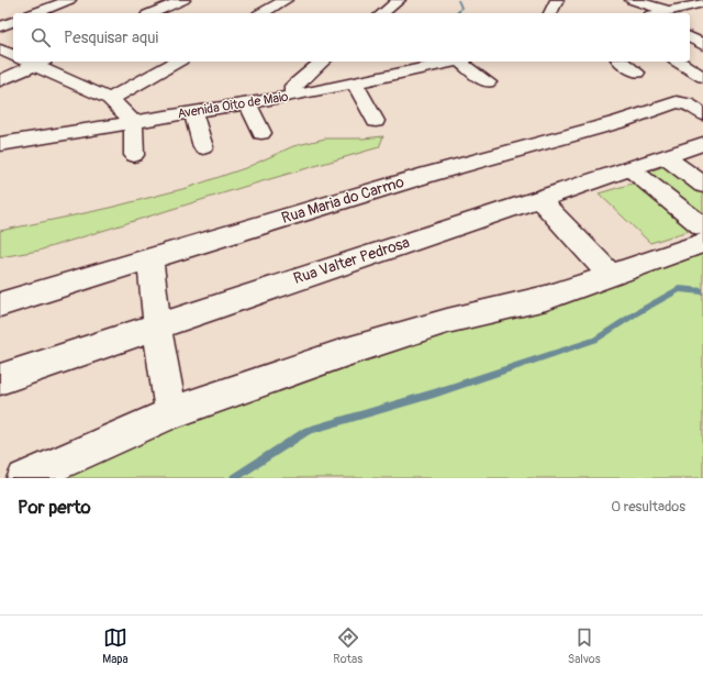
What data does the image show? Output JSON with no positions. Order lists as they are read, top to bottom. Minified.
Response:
{"streets":{"street":["Avenida Oito de Maio","Rua Maria do Carmo","Rua Valter Pedrosa"]},"page":{"search":"Pesquisar aqui","heading":["Por perto","0 resultados"],"nav":["Mapa","Rotas","Salvos"]}}
